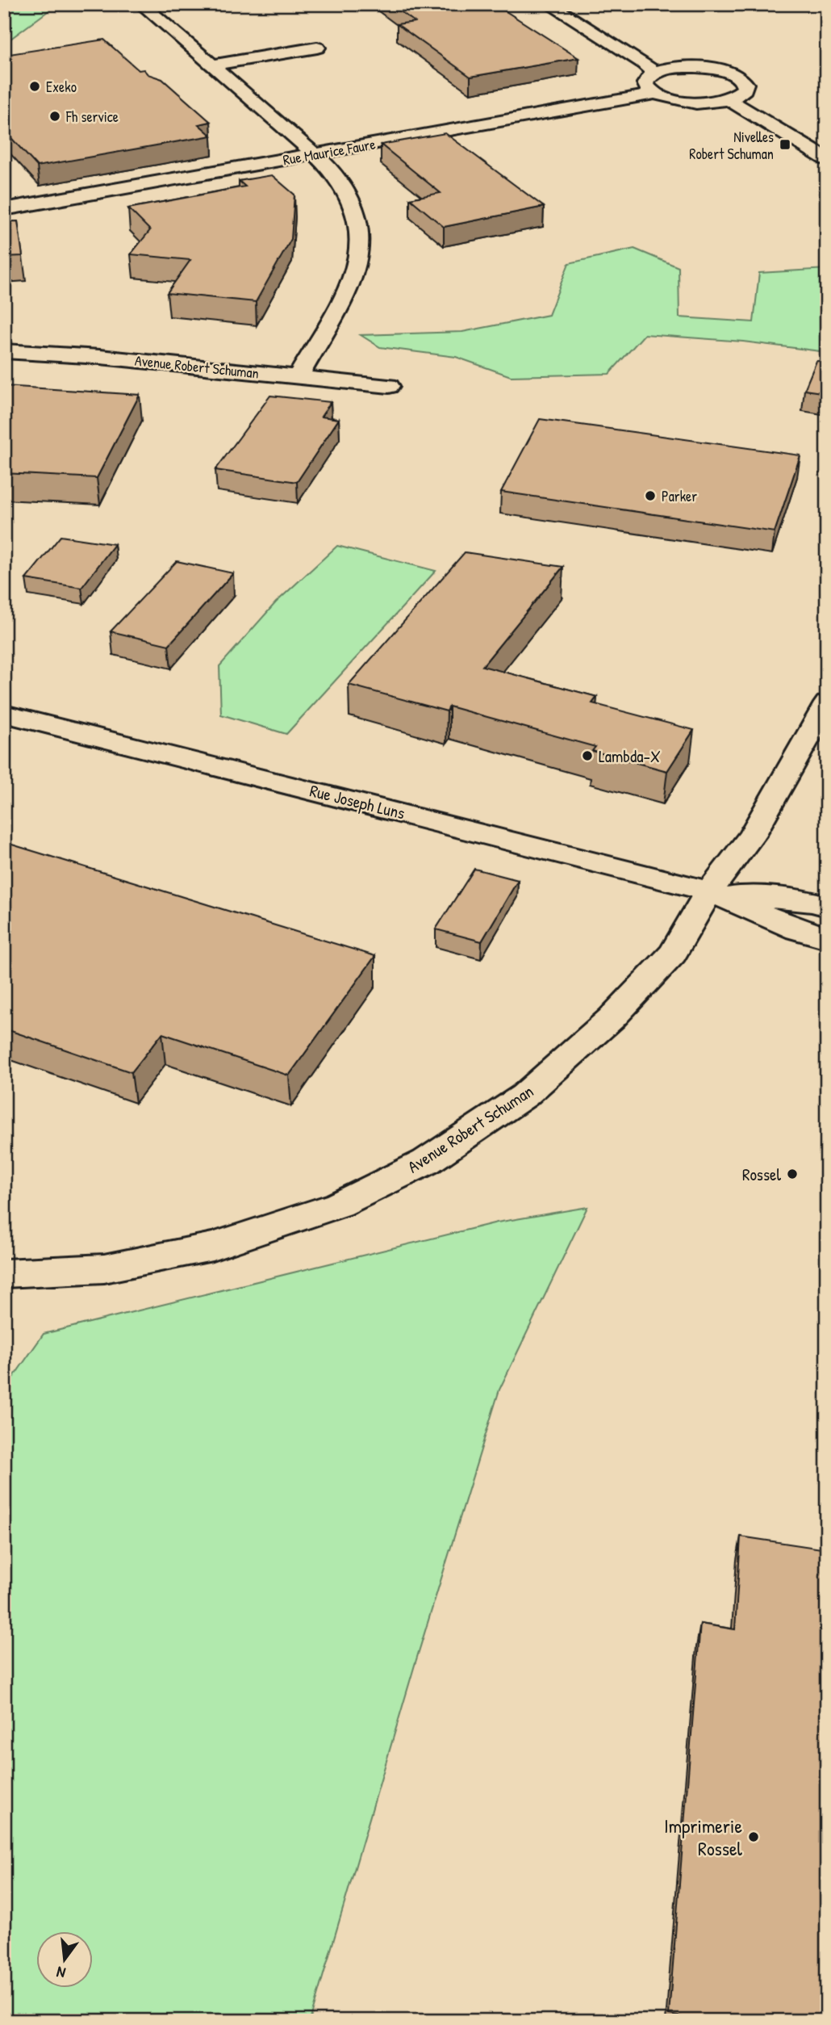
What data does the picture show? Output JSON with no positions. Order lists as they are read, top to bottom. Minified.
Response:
{"streets":{"street":["Rue Maurice Faure","Avenue Robert Schuman","Rue Joseph Luns"]},"crossings":[["Avenue Robert Schuman","Rue Joseph Luns"]],"places":{"other":["Exeko","Fh service","Parker","Lambda-X","Rossel","Imprimerie Rossel"],"transit":["Nivelles Robert Schuman"]},"north":"bottom"}
